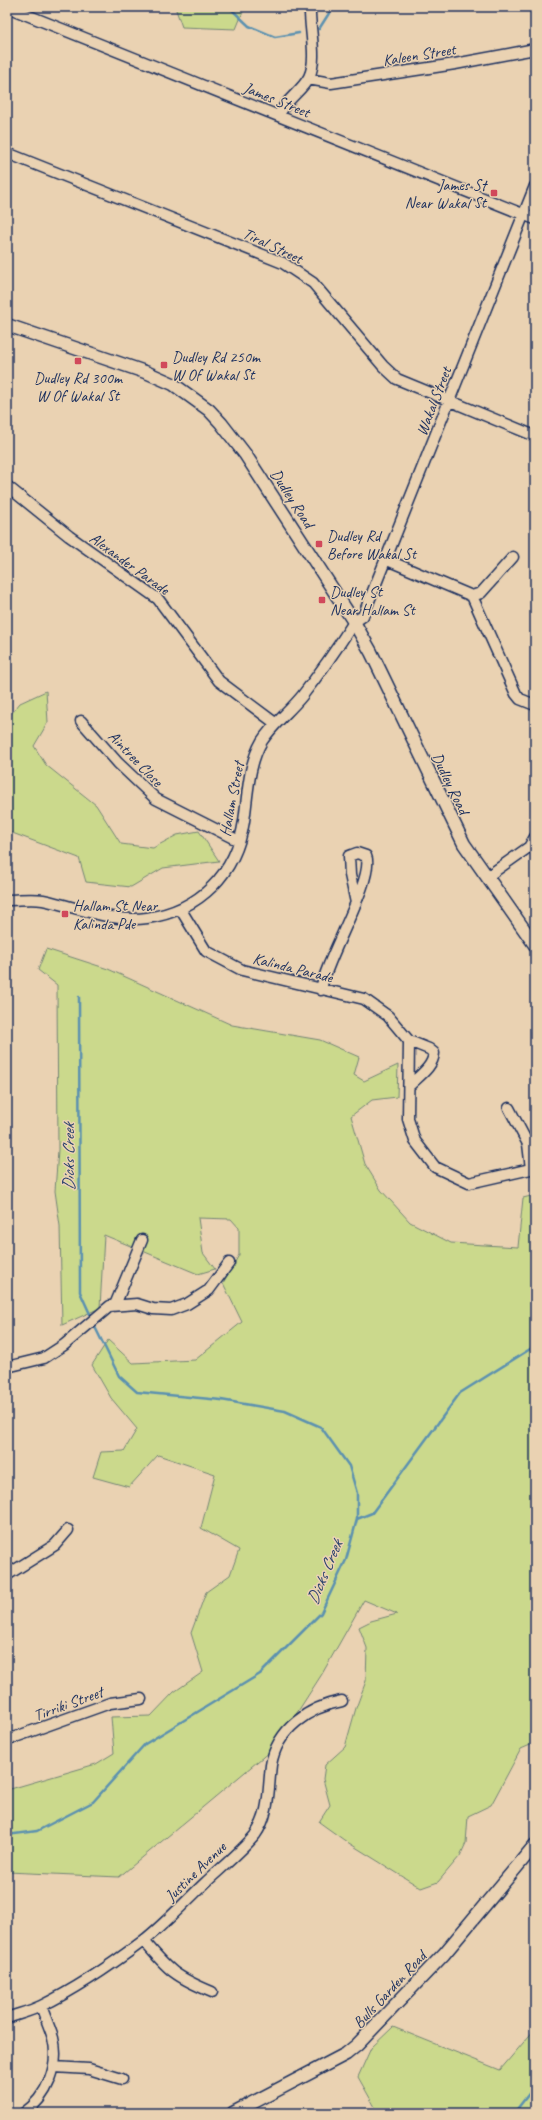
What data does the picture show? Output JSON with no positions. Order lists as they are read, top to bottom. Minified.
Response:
{"streets":{"main road":["Dudley Road","Bulls Garden Road"],"street":["Kaleen Street","James Street","Tiral Street","Wakal Street","Alexander Parade","Aintree Close","Hallam Street","Kalinda Parade","Tirriki Street","Justine Avenue"]},"crossings":[["James Street","Wakal Street"],["Tiral Street","Wakal Street"],["Wakal Street","Dudley Road"],["Wakal Street","Hallam Street"],["Dudley Road","Hallam Street"],["Alexander Parade","Hallam Street"],["Aintree Close","Hallam Street"],["Hallam Street","Kalinda Parade"]],"water":["Dicks Creek"],"places":{"transit":["James St Near Wakal St","Dudley Rd 300m W Of Wakal St","Dudley Rd 250m W Of Wakal St","Dudley Rd Before Wakal St","Dudley St Near Hallam St","Hallam St Near Kalinda Pde"]}}
